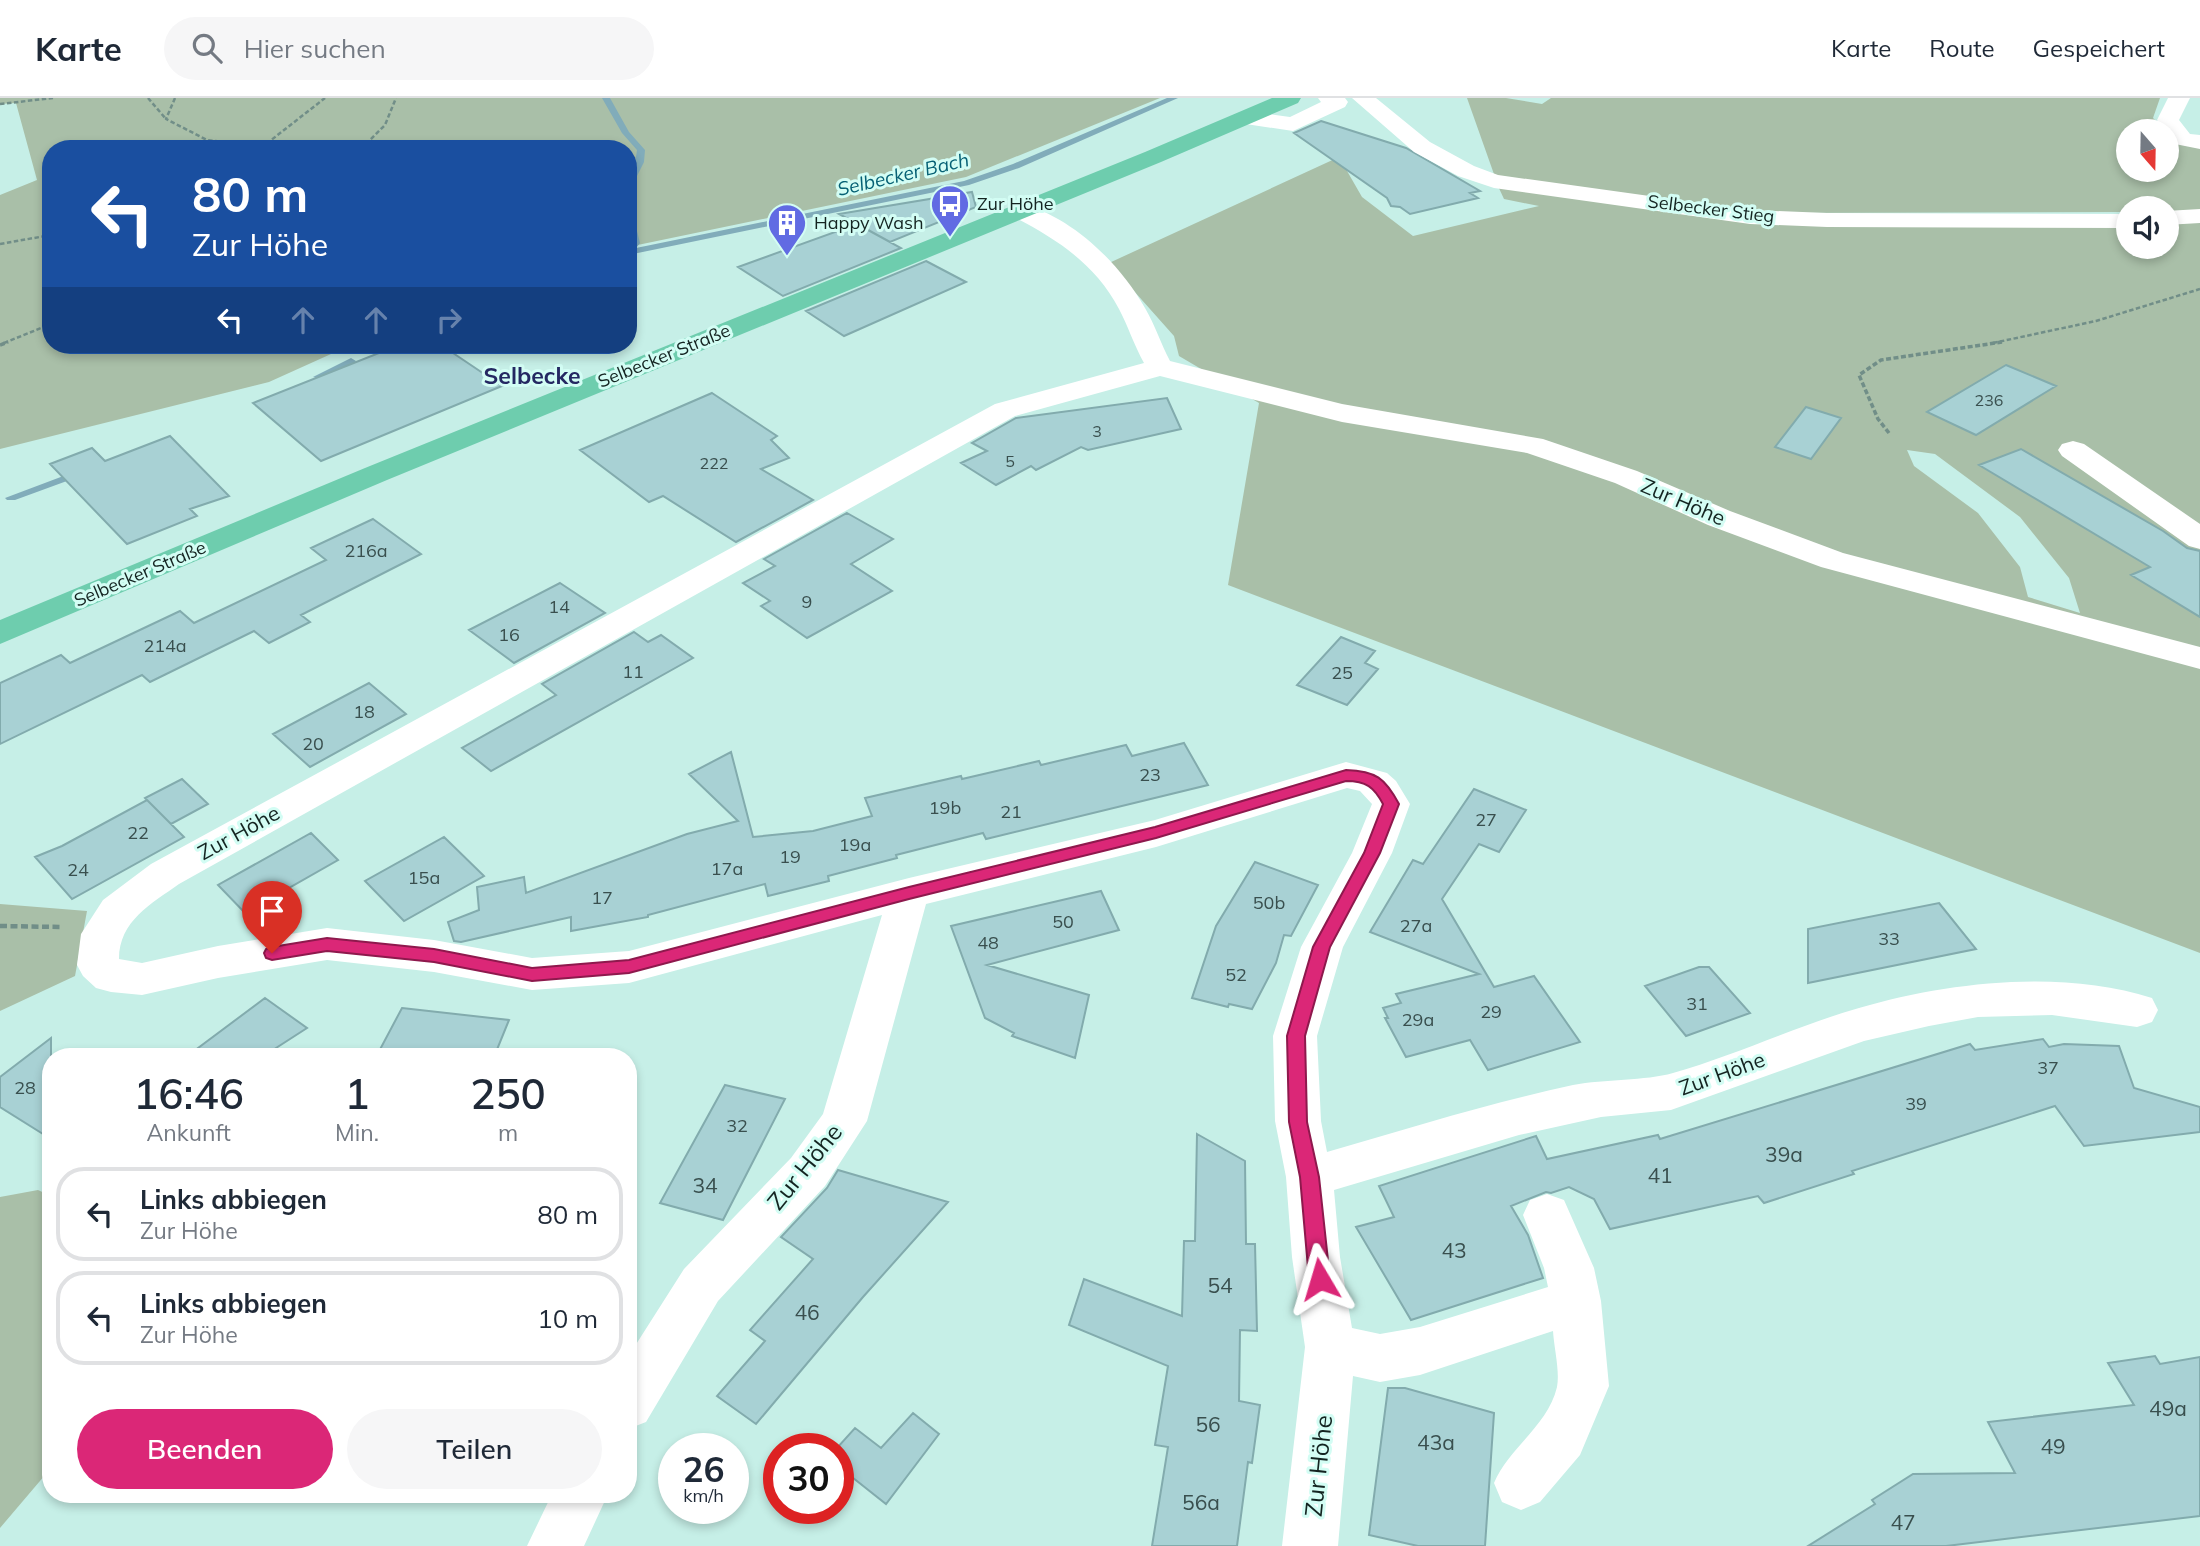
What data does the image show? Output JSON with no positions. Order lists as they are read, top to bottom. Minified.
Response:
{"streets":{"main road":["Selbecker Straße"],"street":["Selbecker Stieg","Zur Höhe"]},"districts":["Selbecke"],"water":["Selbecker Bach"],"places":{"bus stop":["Zur Höhe"],"building":["Happy Wash"]},"house_numbers":["236","3","5","222","216a","9","14","16","214a","11","25","18","20","23","19b","21","27","22","19a","19","17a","24","15a","17","50b","50","27a","33","48","52","31","29","29a","37","28","39","32","39a","41","34","43","54","46","49a","56","43a","49","56a","47"],"north":"bottom","page":{"header":"Karte","search":"Hier suchen","nav":["Karte","Route","Gespeichert"],"turn":["80 m","Zur Höhe"],"eta":["16:46","Ankunft","1","Min.","250","m"],"list":[{"name":"Links abbiegen","note":"Zur Höhe","value":"80 m"},{"name":"Links abbiegen","note":"Zur Höhe","value":"10 m"}],"buttons":["Beenden","Teilen"],"speed":"26 km/h","limit":"30"}}
